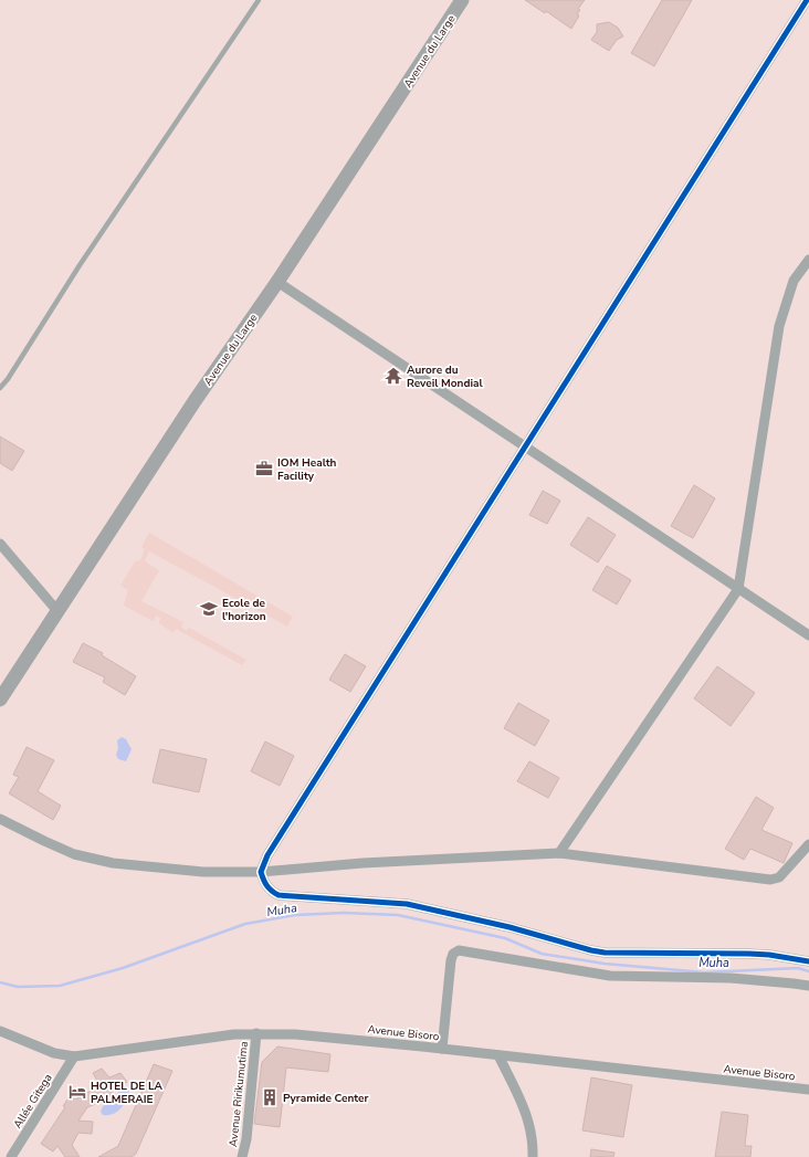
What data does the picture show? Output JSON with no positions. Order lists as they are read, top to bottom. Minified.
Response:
{"streets":{"main road":["Avenue du Large"],"street":["Avenue Bisoro","Avenue Ririkumutima","Allée Gitega"]},"crossings":[["Avenue Bisoro","Avenue Ririkumutima"],["Avenue Bisoro","Allée Gitega"]],"water":["Muha"],"places":{"temple":["Aurore du Reveil Mondial"],"office":["IOM Health Facility"],"school or university":["Ecole de l'horizon"],"hotel":["HOTEL DE LA PALMERAIE"],"building":["Pyramide Center"]}}
